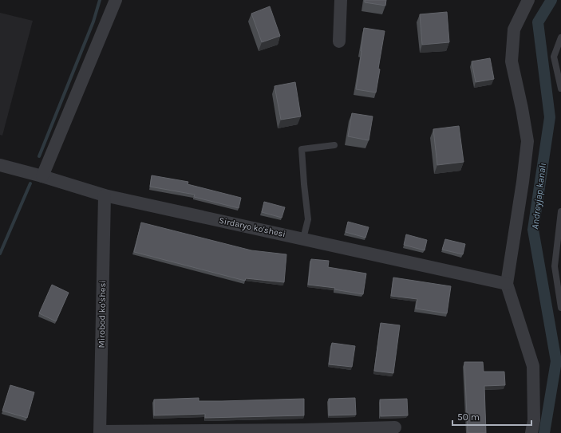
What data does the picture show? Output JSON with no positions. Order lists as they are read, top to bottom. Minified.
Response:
{"streets":{"street":["Sirdaryo ko'shesi","Mirobod ko'shesi"]},"crossings":[["Sirdaryo ko'shesi","Mirobod ko'shesi"]],"water":["Andreyjap kanalı"],"scale_bar":"50 m"}
